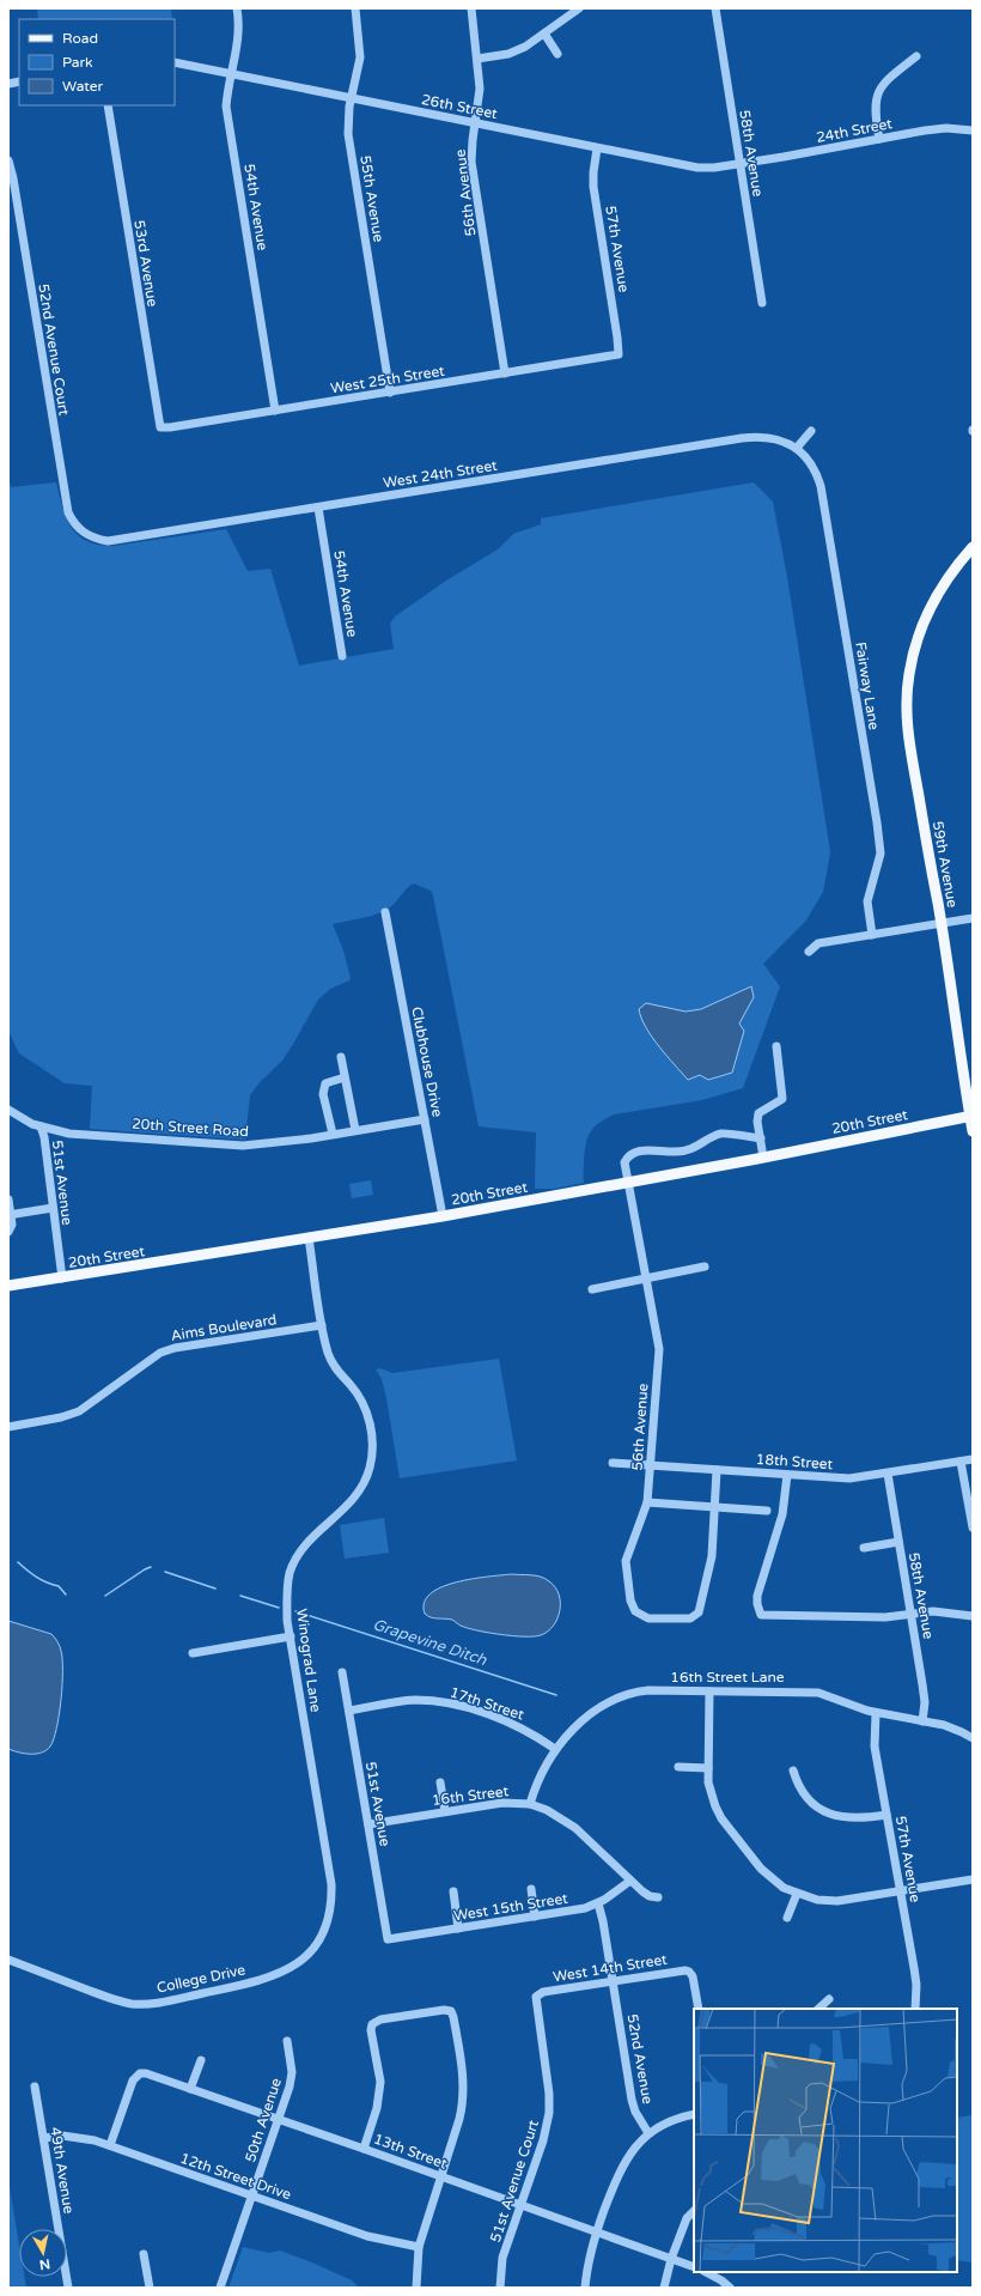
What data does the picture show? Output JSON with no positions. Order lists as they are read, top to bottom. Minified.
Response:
{"streets":{"main road":["59th Avenue","20th Street"],"street":["26th Street","24th Street","58th Avenue","56th Avenue","55th Avenue","54th Avenue","57th Avenue","53rd Avenue","52nd Avenue Court","West 25th Street","West 24th Street","Fairway Lane","Clubhouse Drive","20th Street Road","51st Avenue","Aims Boulevard","18th Street","Winograd Lane","16th Street Lane","17th Street","16th Street","West 15th Street","West 14th Street","College Drive","52nd Avenue","50th Avenue","13th Street","49th Avenue","12th Street Drive","51st Avenue Court"]},"crossings":[["26th Street","24th Street"],["26th Street","58th Avenue"],["26th Street","56th Avenue"],["26th Street","55th Avenue"],["26th Street","54th Avenue"],["26th Street","57th Avenue"],["24th Street","58th Avenue"],["58th Avenue","18th Street"],["58th Avenue","16th Street Lane"],["56th Avenue","West 25th Street"],["56th Avenue","20th Street"],["56th Avenue","18th Street"],["55th Avenue","West 25th Street"],["54th Avenue","West 25th Street"],["54th Avenue","West 24th Street"],["57th Avenue","West 25th Street"],["57th Avenue","16th Street Lane"],["53rd Avenue","West 25th Street"],["52nd Avenue Court","West 24th Street"],["West 24th Street","Fairway Lane"],["59th Avenue","20th Street"],["Clubhouse Drive","20th Street"],["Clubhouse Drive","20th Street Road"],["20th Street","51st Avenue"],["20th Street Road","51st Avenue"],["51st Avenue","17th Street"],["51st Avenue","16th Street"],["51st Avenue","West 15th Street"],["Aims Boulevard","Winograd Lane"],["Winograd Lane","College Drive"],["16th Street Lane","17th Street"],["16th Street Lane","16th Street"],["16th Street","West 15th Street"],["West 15th Street","52nd Avenue"],["West 14th Street","52nd Avenue"],["West 14th Street","51st Avenue Court"],["50th Avenue","13th Street"],["50th Avenue","12th Street Drive"],["13th Street","12th Street Drive"],["13th Street","51st Avenue Court"],["49th Avenue","12th Street Drive"]],"water":["Grapevine Ditch"],"legend":["Road","Park","Water"],"north":"bottom"}
